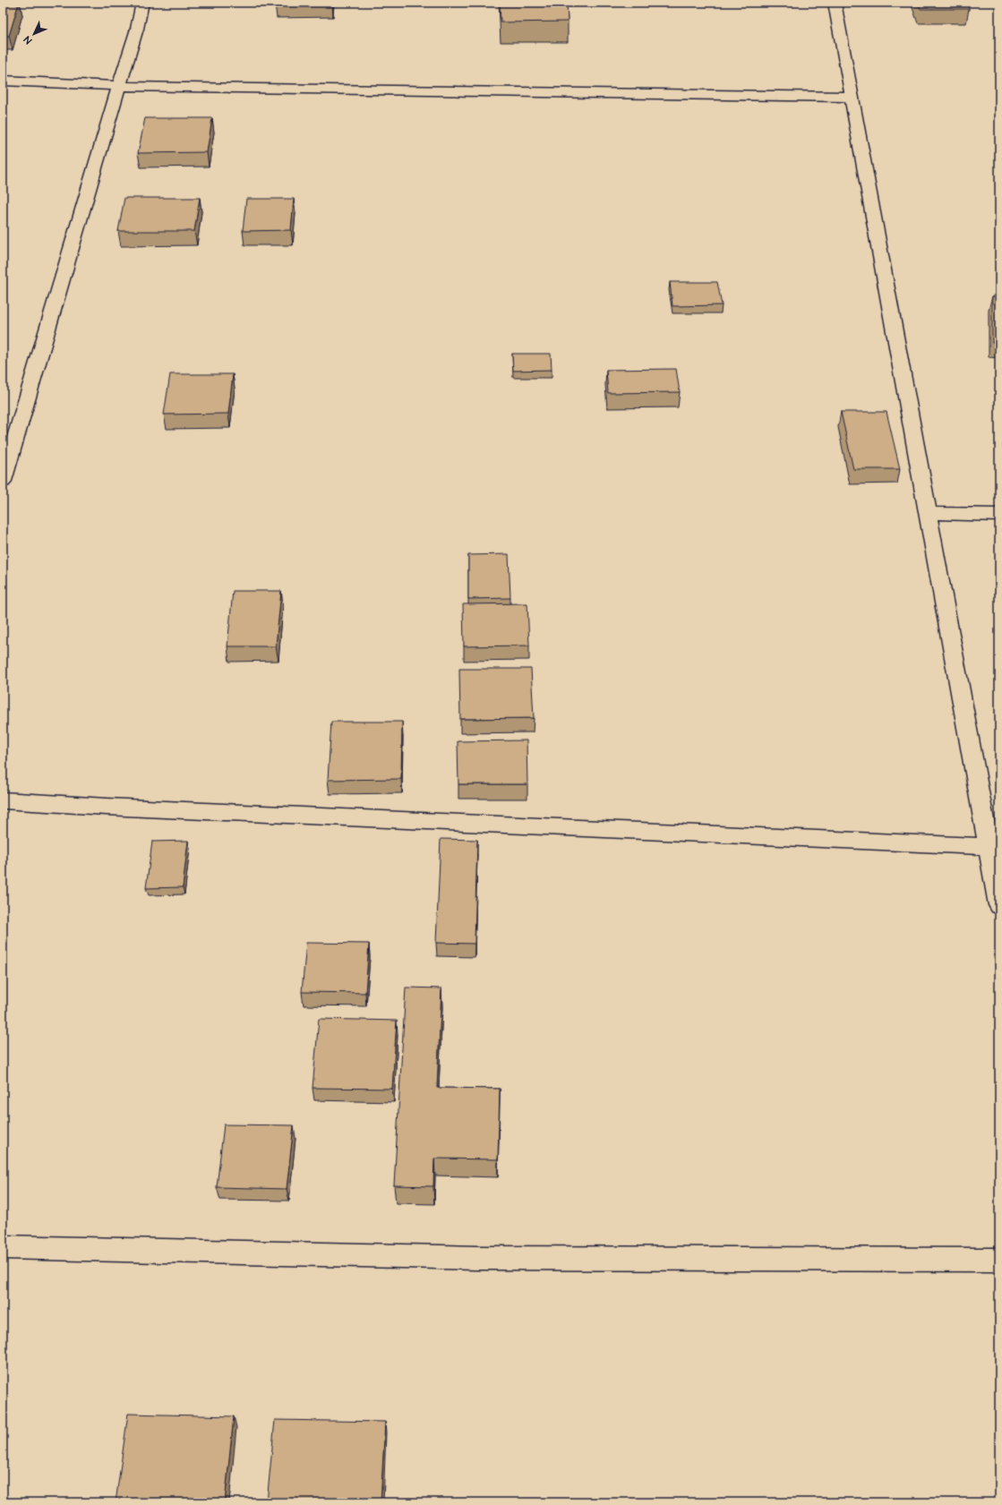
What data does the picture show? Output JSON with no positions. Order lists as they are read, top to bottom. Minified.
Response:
{"north":"bottom left"}
